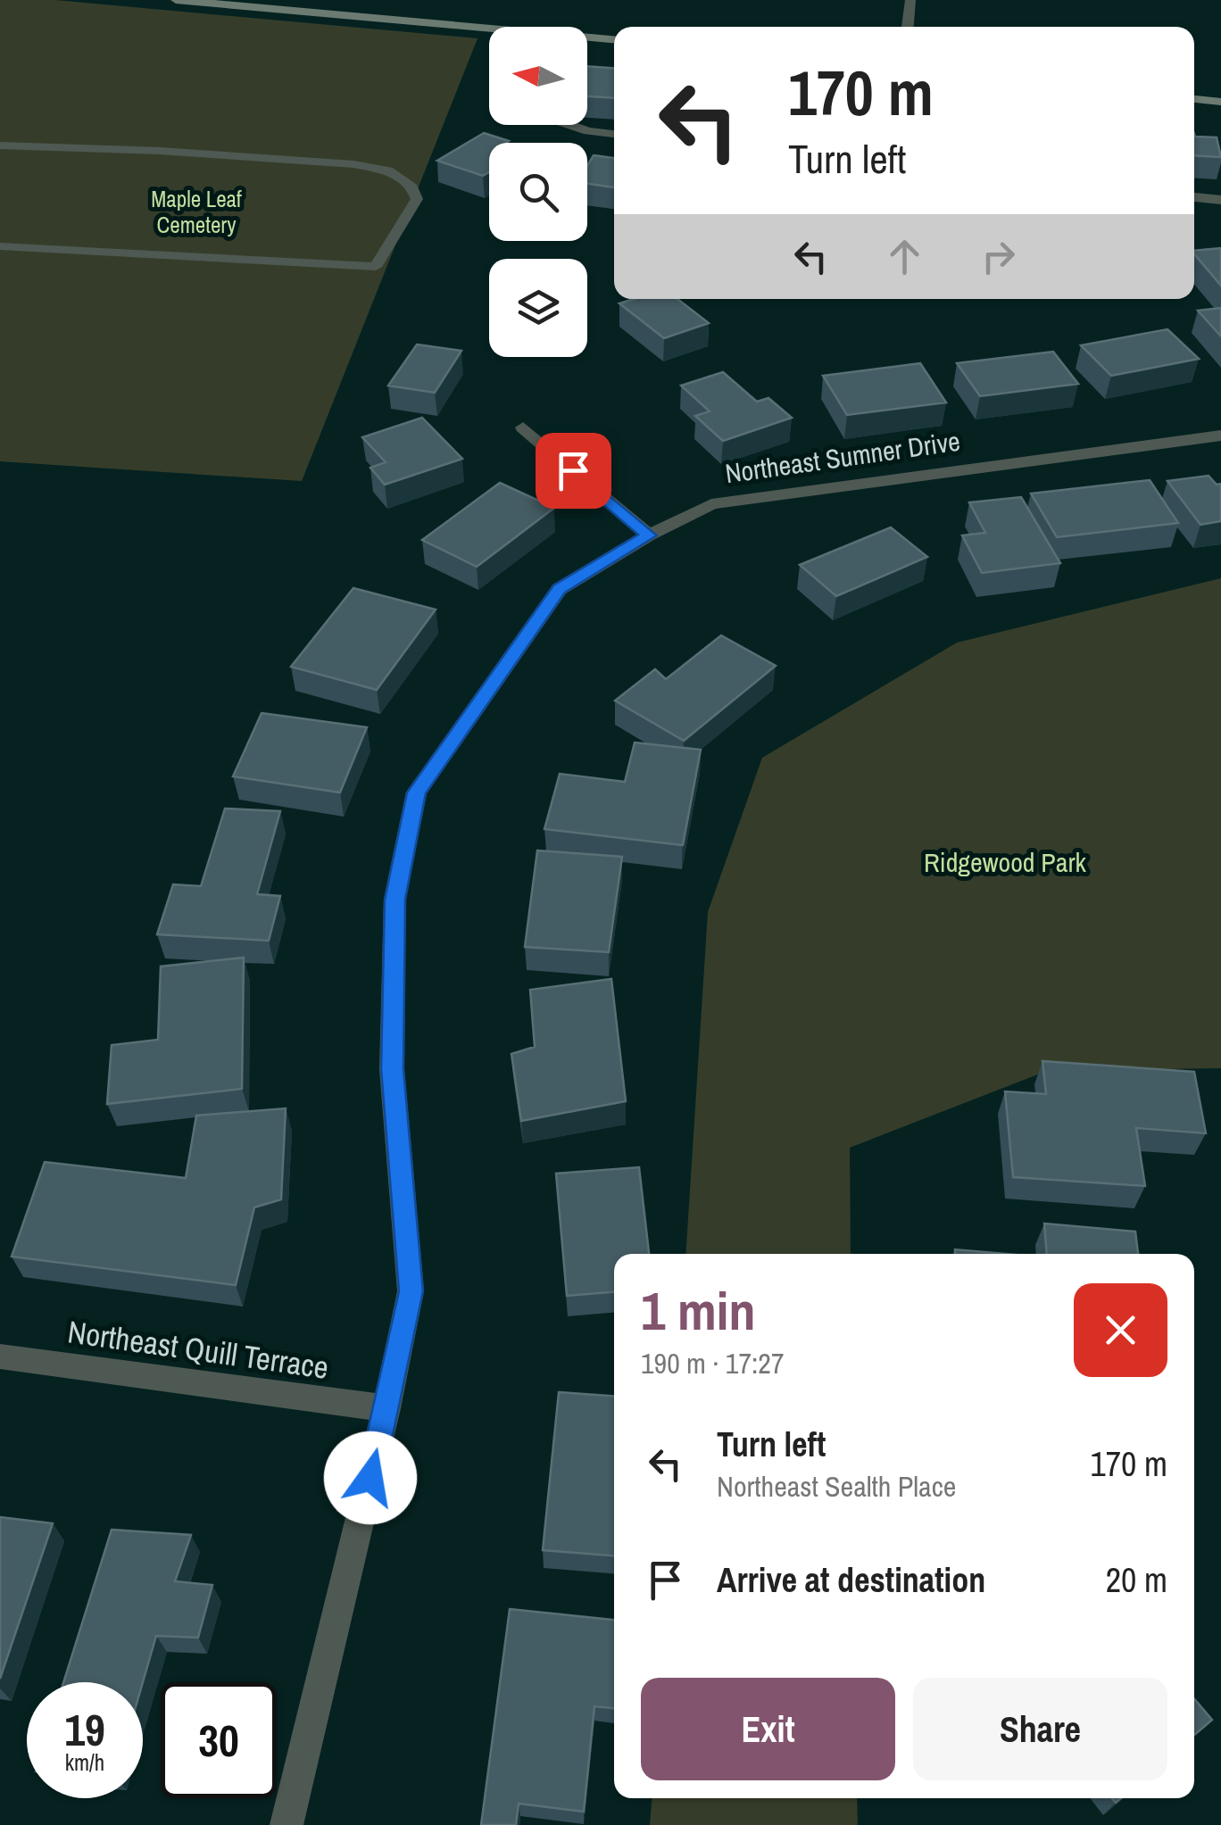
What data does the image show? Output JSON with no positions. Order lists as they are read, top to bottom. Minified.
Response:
{"streets":{"street":["Northeast Sumner Drive","Northeast Quill Terrace"]},"crossings":[["Northeast Sumner Drive","Northeast Quill Terrace"]],"parks":["Maple Leaf Cemetery","Ridgewood Park"],"north":"left","page":{"turn":["170 m","Turn left"],"heading":["1 min","190 m · 17:27"],"list":[{"name":"Turn left","note":"Northeast Sealth Place","value":"170 m"},{"name":"Arrive at destination","value":"20 m"}],"buttons":["Exit","Share"],"speed":"19 km/h","limit":"30"}}
